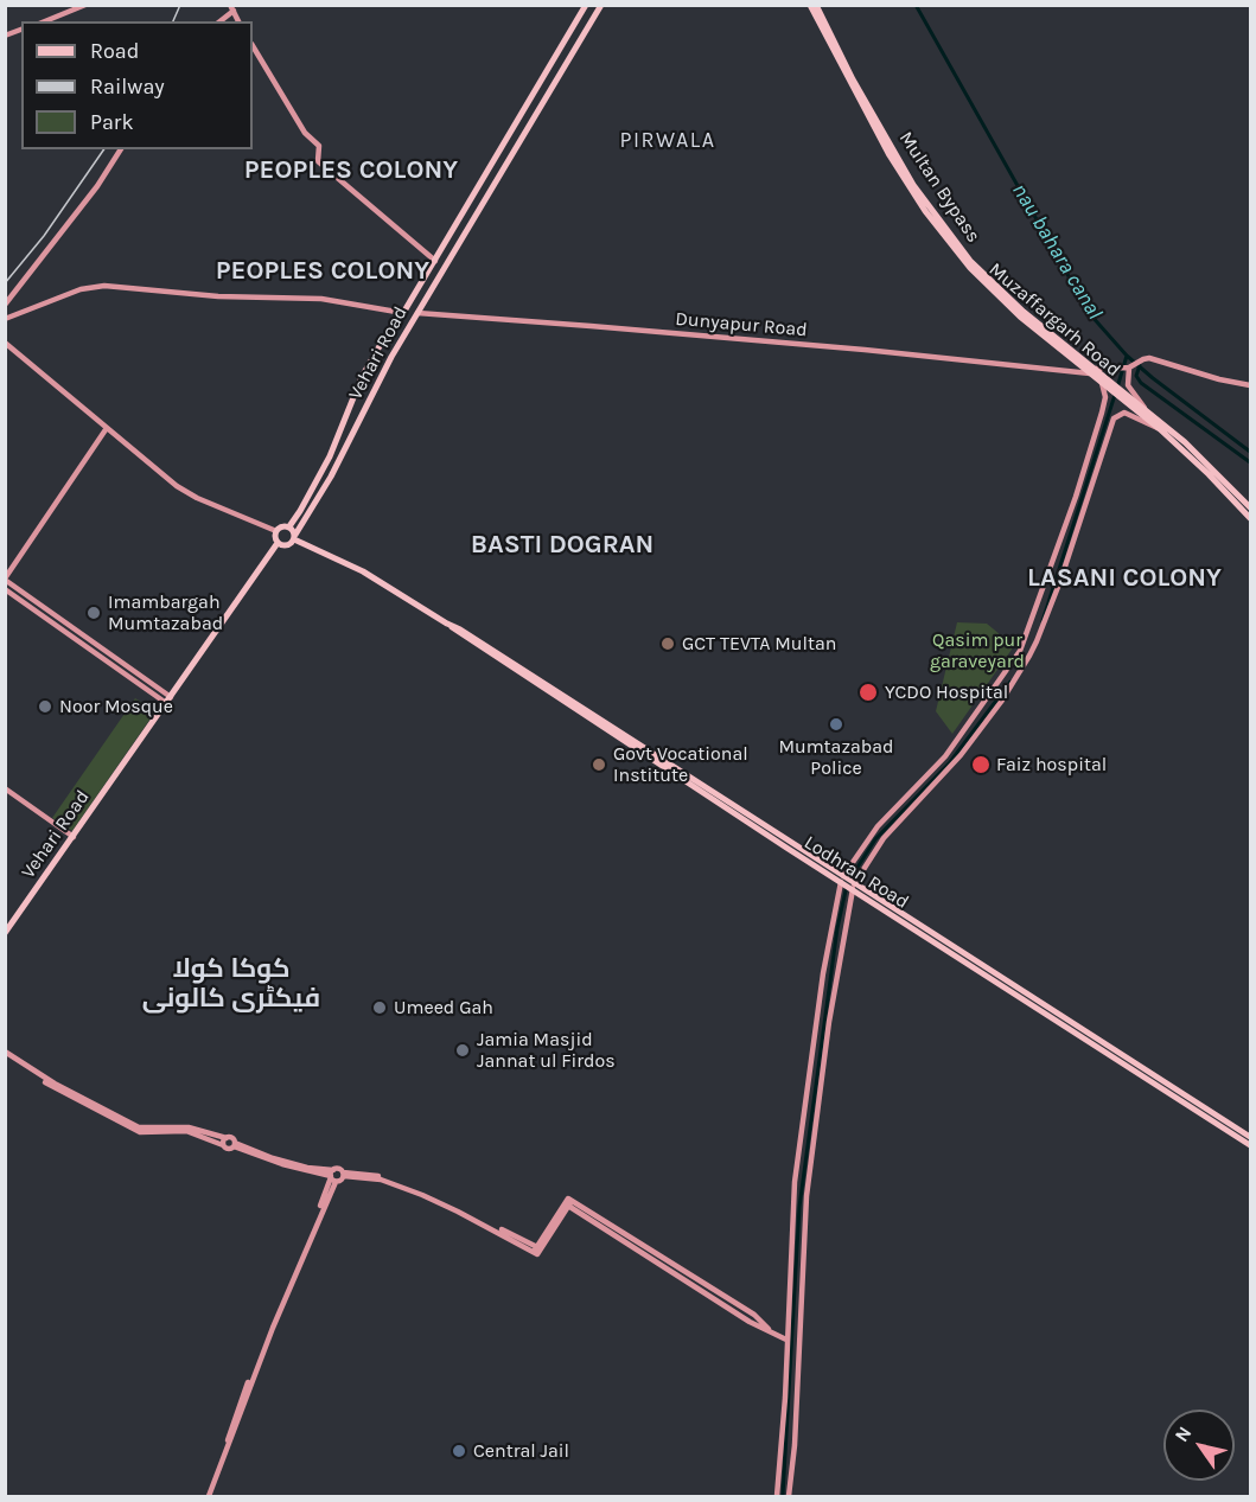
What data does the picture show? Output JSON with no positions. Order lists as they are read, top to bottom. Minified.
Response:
{"streets":{"main road":["Multan Bypass","Muzaffargarh Road","Vehari Road","Lodhran Road"],"street":["Dunyapur Road"]},"crossings":[["Multan Bypass","Muzaffargarh Road"],["Multan Bypass","Dunyapur Road"],["Muzaffargarh Road","Dunyapur Road"],["Dunyapur Road","Vehari Road"],["Vehari Road","Lodhran Road"]],"districts":["PIRWALA","PEOPLES COLONY","PEOPLES COLONY","BASTI DOGRAN","LASANI COLONY","کوکا کولا فیکٹری کالونی"],"water":["nau bahara canal"],"parks":["Qasim pur garaveyard"],"places":["Imambargah Mumtazabad","GCT TEVTA Multan","YCDO Hospital","Noor Mosque","Mumtazabad Police","Govt Vocational Institute","Faiz hospital","Umeed Gah","Jamia Masjid Jannat ul Firdos","Central Jail"],"legend":["Road","Railway","Park"],"north":"top left"}
